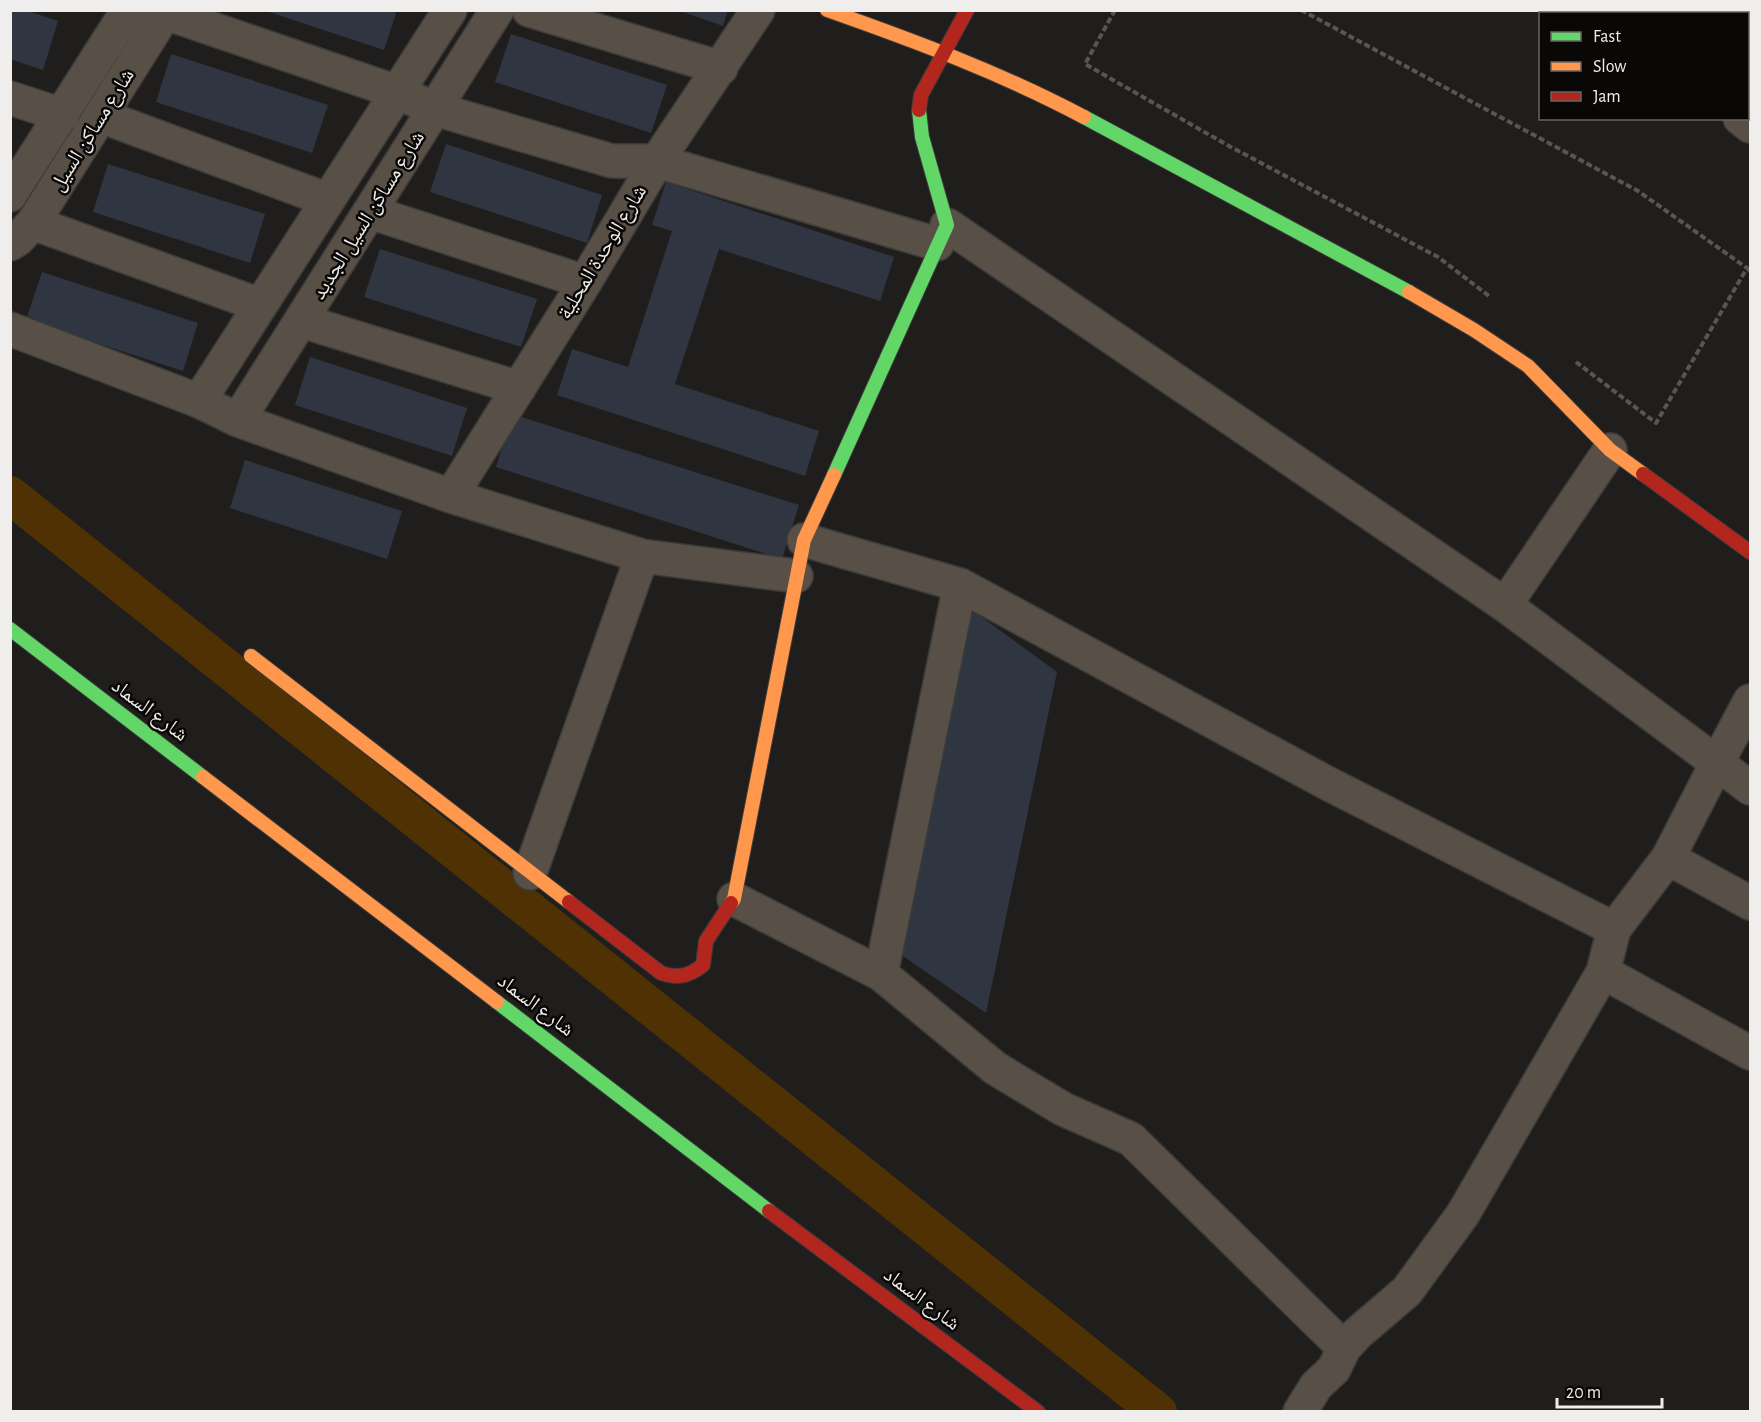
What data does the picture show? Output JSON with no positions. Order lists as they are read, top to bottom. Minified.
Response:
{"streets":{"street":["شارع مساكن السيل","شارع مساكن السيل الجديد","شارع الوحدة المحلية","شارع السماد"]},"legend":["Fast","Slow","Jam"],"scale_bar":"20 m"}
